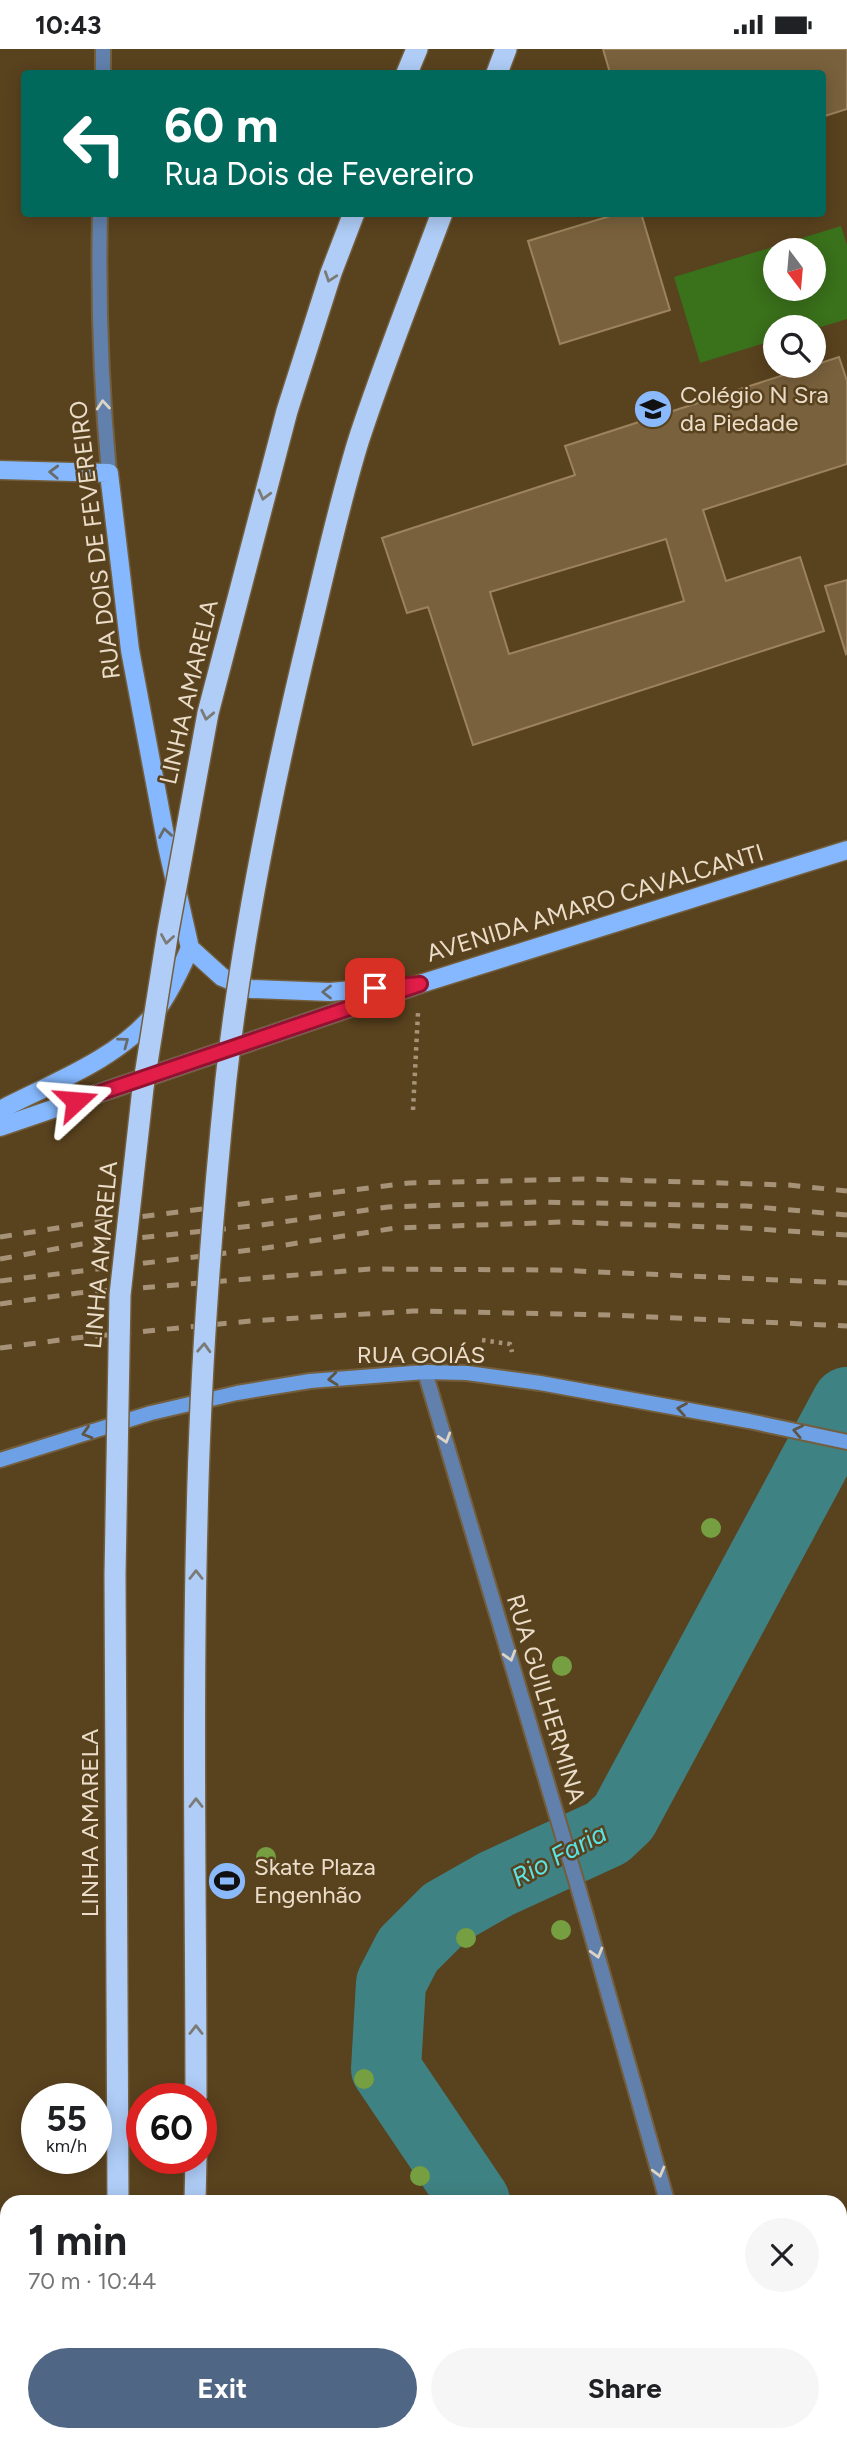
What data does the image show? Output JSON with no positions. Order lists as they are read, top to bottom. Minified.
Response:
{"streets":{"highway":["LINHA AMARELA"],"main road":["RUA DOIS DE FEVEREIRO","AVENIDA AMARO CAVALCANTI","RUA GOIÁS"],"street":["RUA GUILHERMINA"]},"crossings":[["RUA GOIÁS","RUA GUILHERMINA"]],"one_way":["RUA DOIS DE FEVEREIRO","RUA GOIÁS","RUA GUILHERMINA"],"water":["Rio Faria"],"places":{"school or university":["Colégio N Sra da Piedade"],"sports":["Skate Plaza Engenhão"]},"north":"bottom","page":{"status":"10:43","turn":["60 m","Rua Dois de Fevereiro"],"speed":"55 km/h","limit":"60","heading":["1 min","70 m · 10:44"],"buttons":["Exit","Share"]}}
